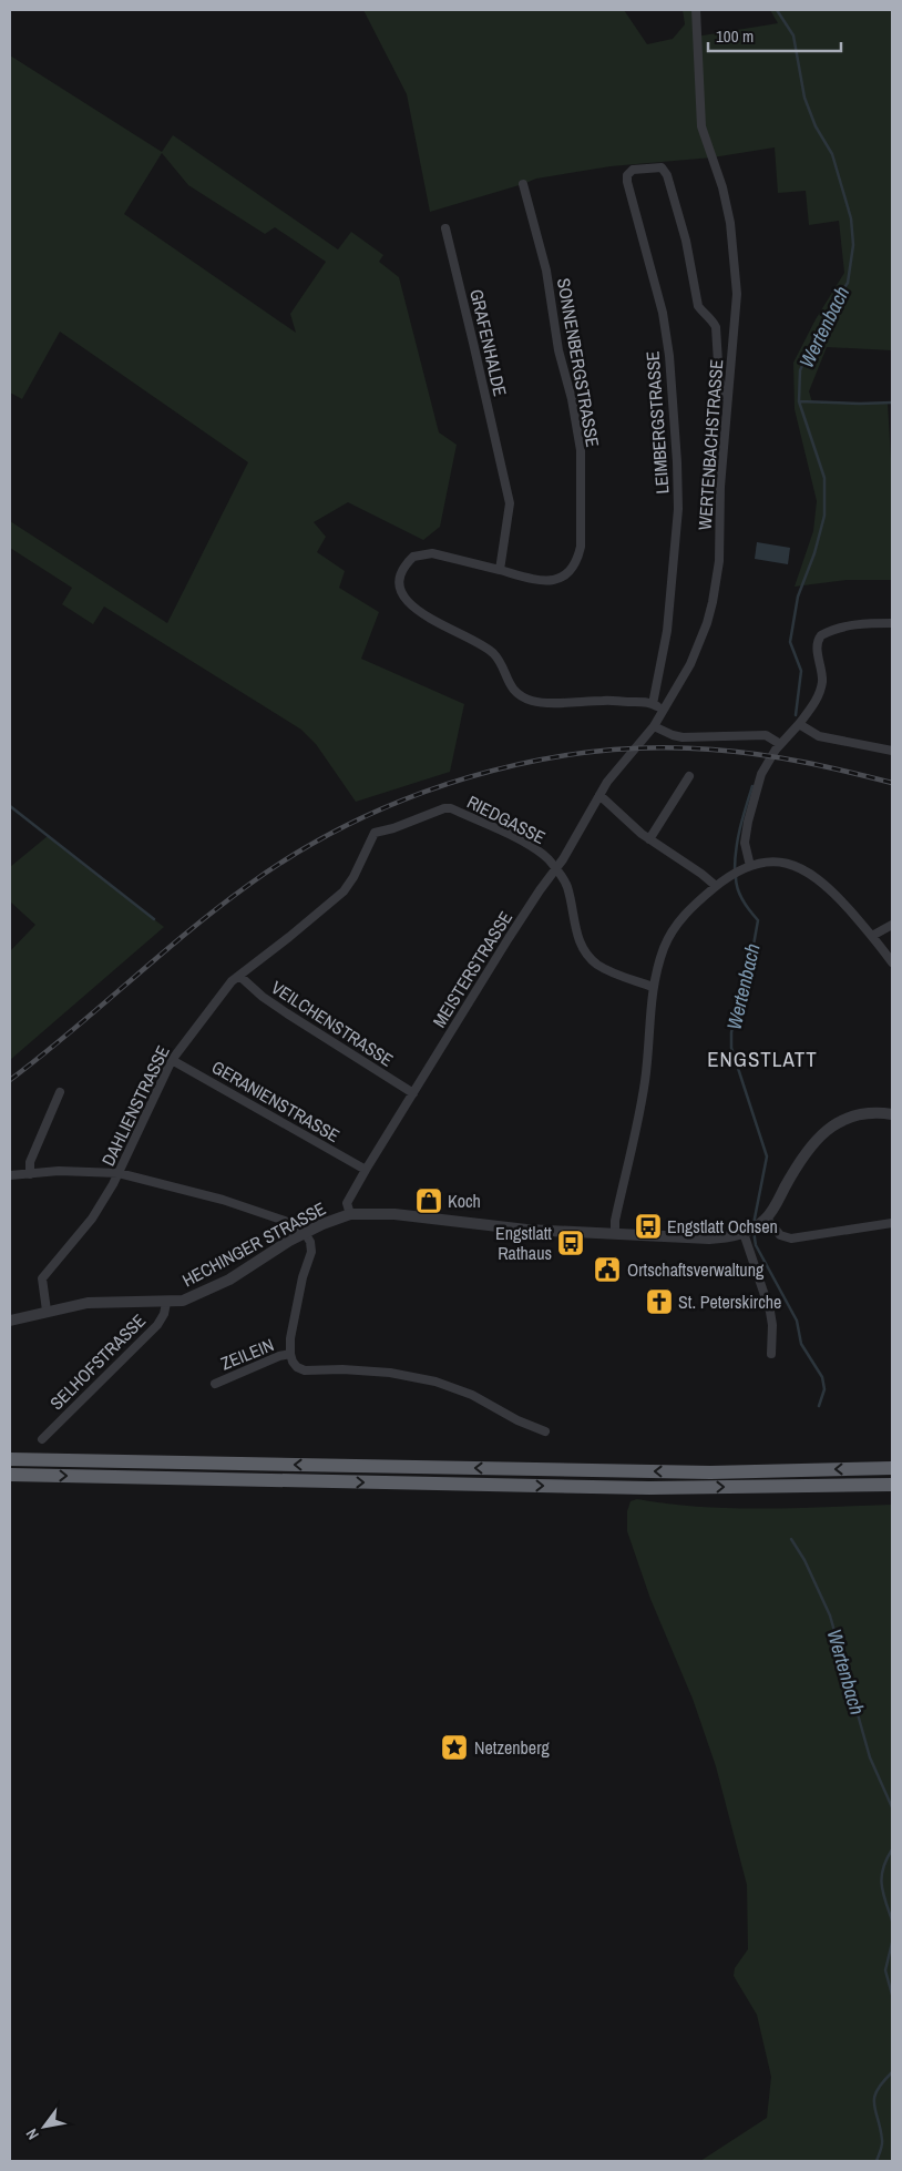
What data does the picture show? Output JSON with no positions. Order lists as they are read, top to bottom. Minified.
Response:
{"streets":{"street":["GRAFENHALDE","SONNENBERGSTRASSE","LEIMBERGSTRASSE","WERTENBACHSTRASSE","RIEDGASSE","MEISTERSTRASSE","VEILCHENSTRASSE","GERANIENSTRASSE","DAHLIENSTRASSE","HECHINGER STRASSE","ZEILEIN","SELHOFSTRASSE"]},"crossings":[["GRAFENHALDE","SONNENBERGSTRASSE"],["SONNENBERGSTRASSE","LEIMBERGSTRASSE"],["SONNENBERGSTRASSE","WERTENBACHSTRASSE"],["LEIMBERGSTRASSE","WERTENBACHSTRASSE"],["WERTENBACHSTRASSE","MEISTERSTRASSE"],["RIEDGASSE","MEISTERSTRASSE"],["RIEDGASSE","DAHLIENSTRASSE"],["MEISTERSTRASSE","VEILCHENSTRASSE"],["MEISTERSTRASSE","GERANIENSTRASSE"],["MEISTERSTRASSE","HECHINGER STRASSE"],["VEILCHENSTRASSE","DAHLIENSTRASSE"],["GERANIENSTRASSE","DAHLIENSTRASSE"],["DAHLIENSTRASSE","HECHINGER STRASSE"],["HECHINGER STRASSE","SELHOFSTRASSE"]],"districts":["ENGSTLATT"],"water":["Wertenbach"],"places":{"shop":["Koch"],"bus stop":["Engstlatt Ochsen","Engstlatt Rathaus"],"public building":["Ortschaftsverwaltung"],"church":["St. Peterskirche"],"place":["Netzenberg"]},"scale_bar":"100 m","north":"bottom left"}
